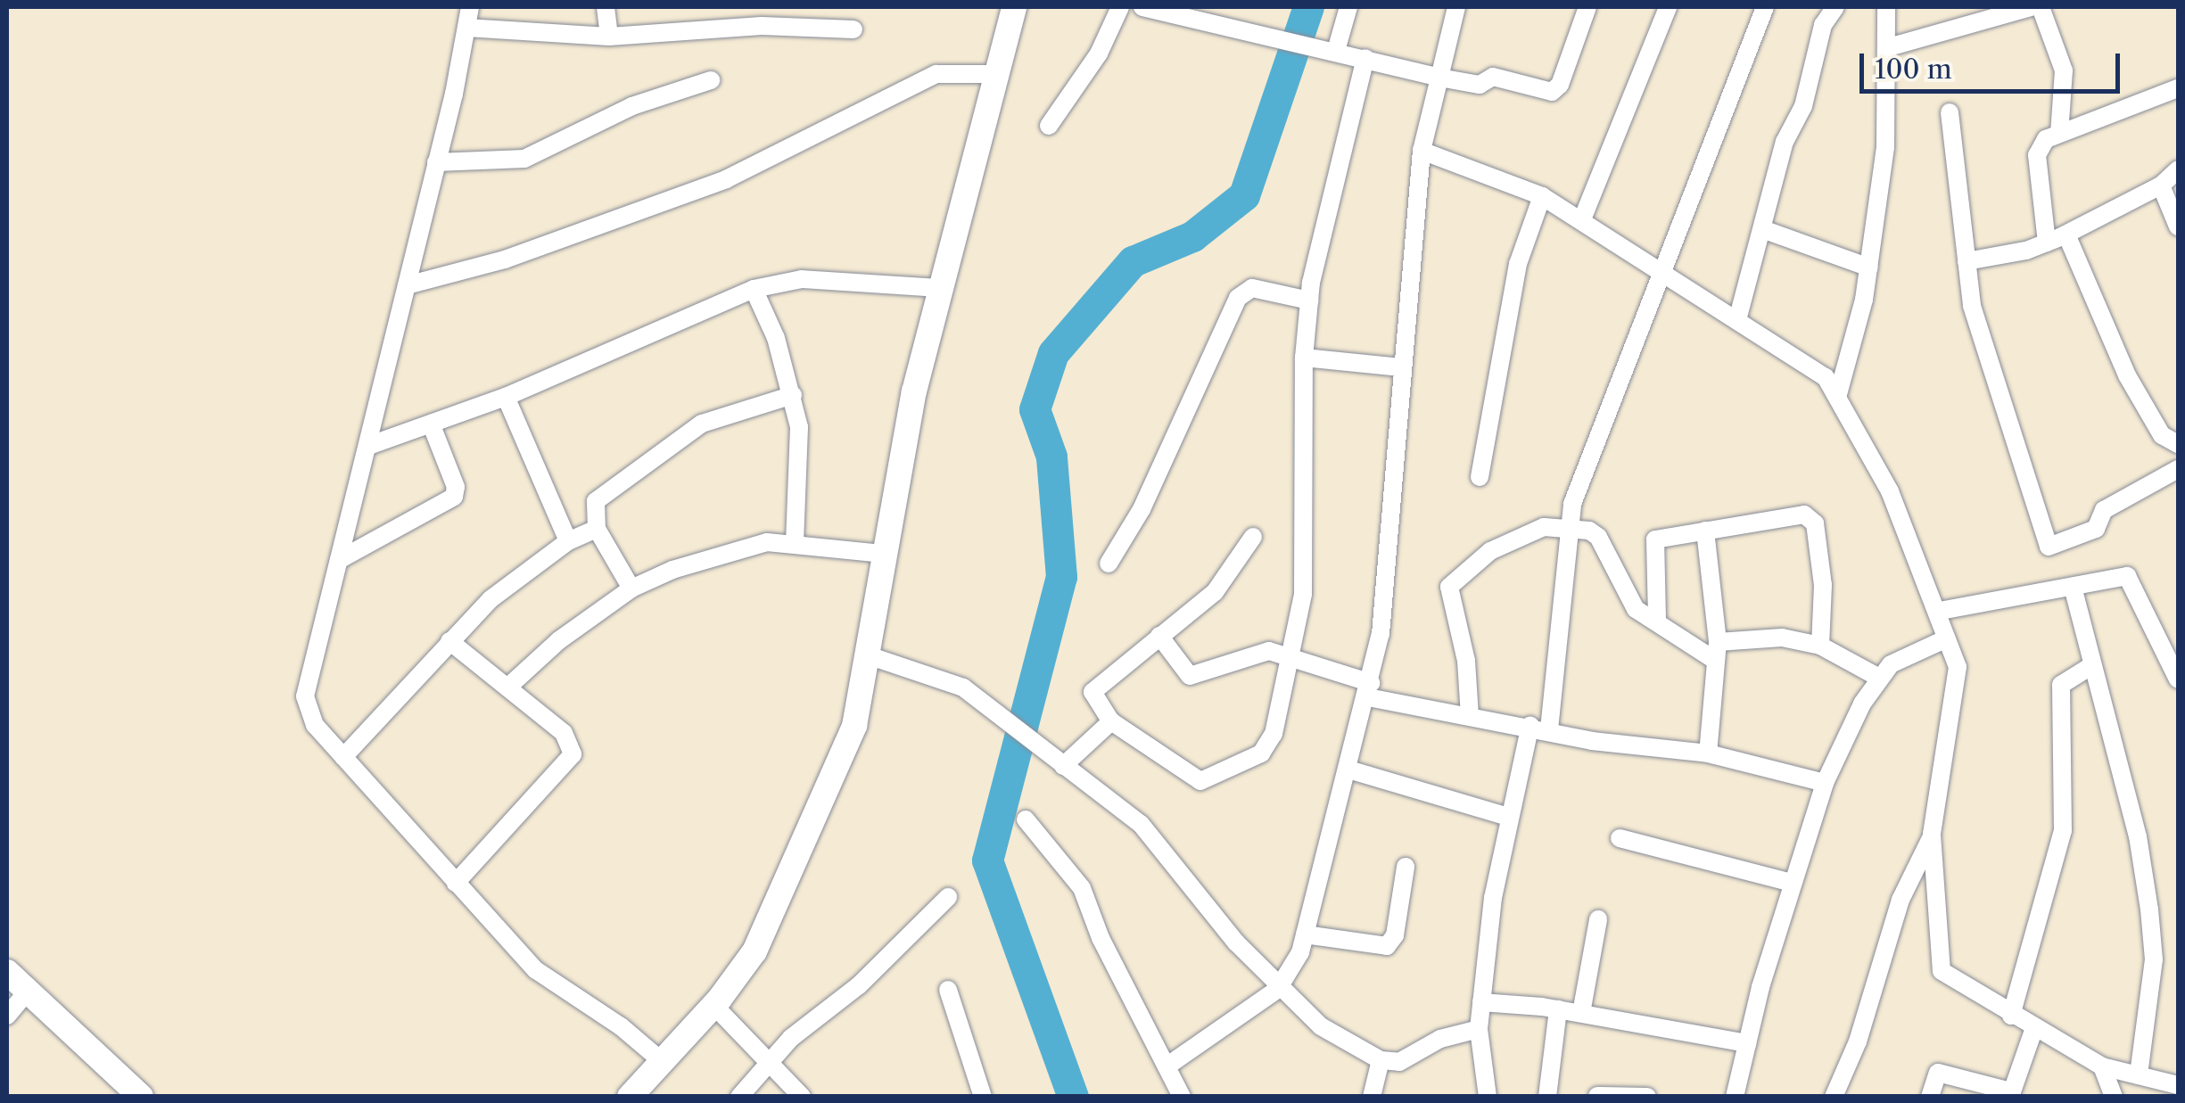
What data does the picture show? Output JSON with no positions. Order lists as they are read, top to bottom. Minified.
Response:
{"scale_bar":"100 m"}
